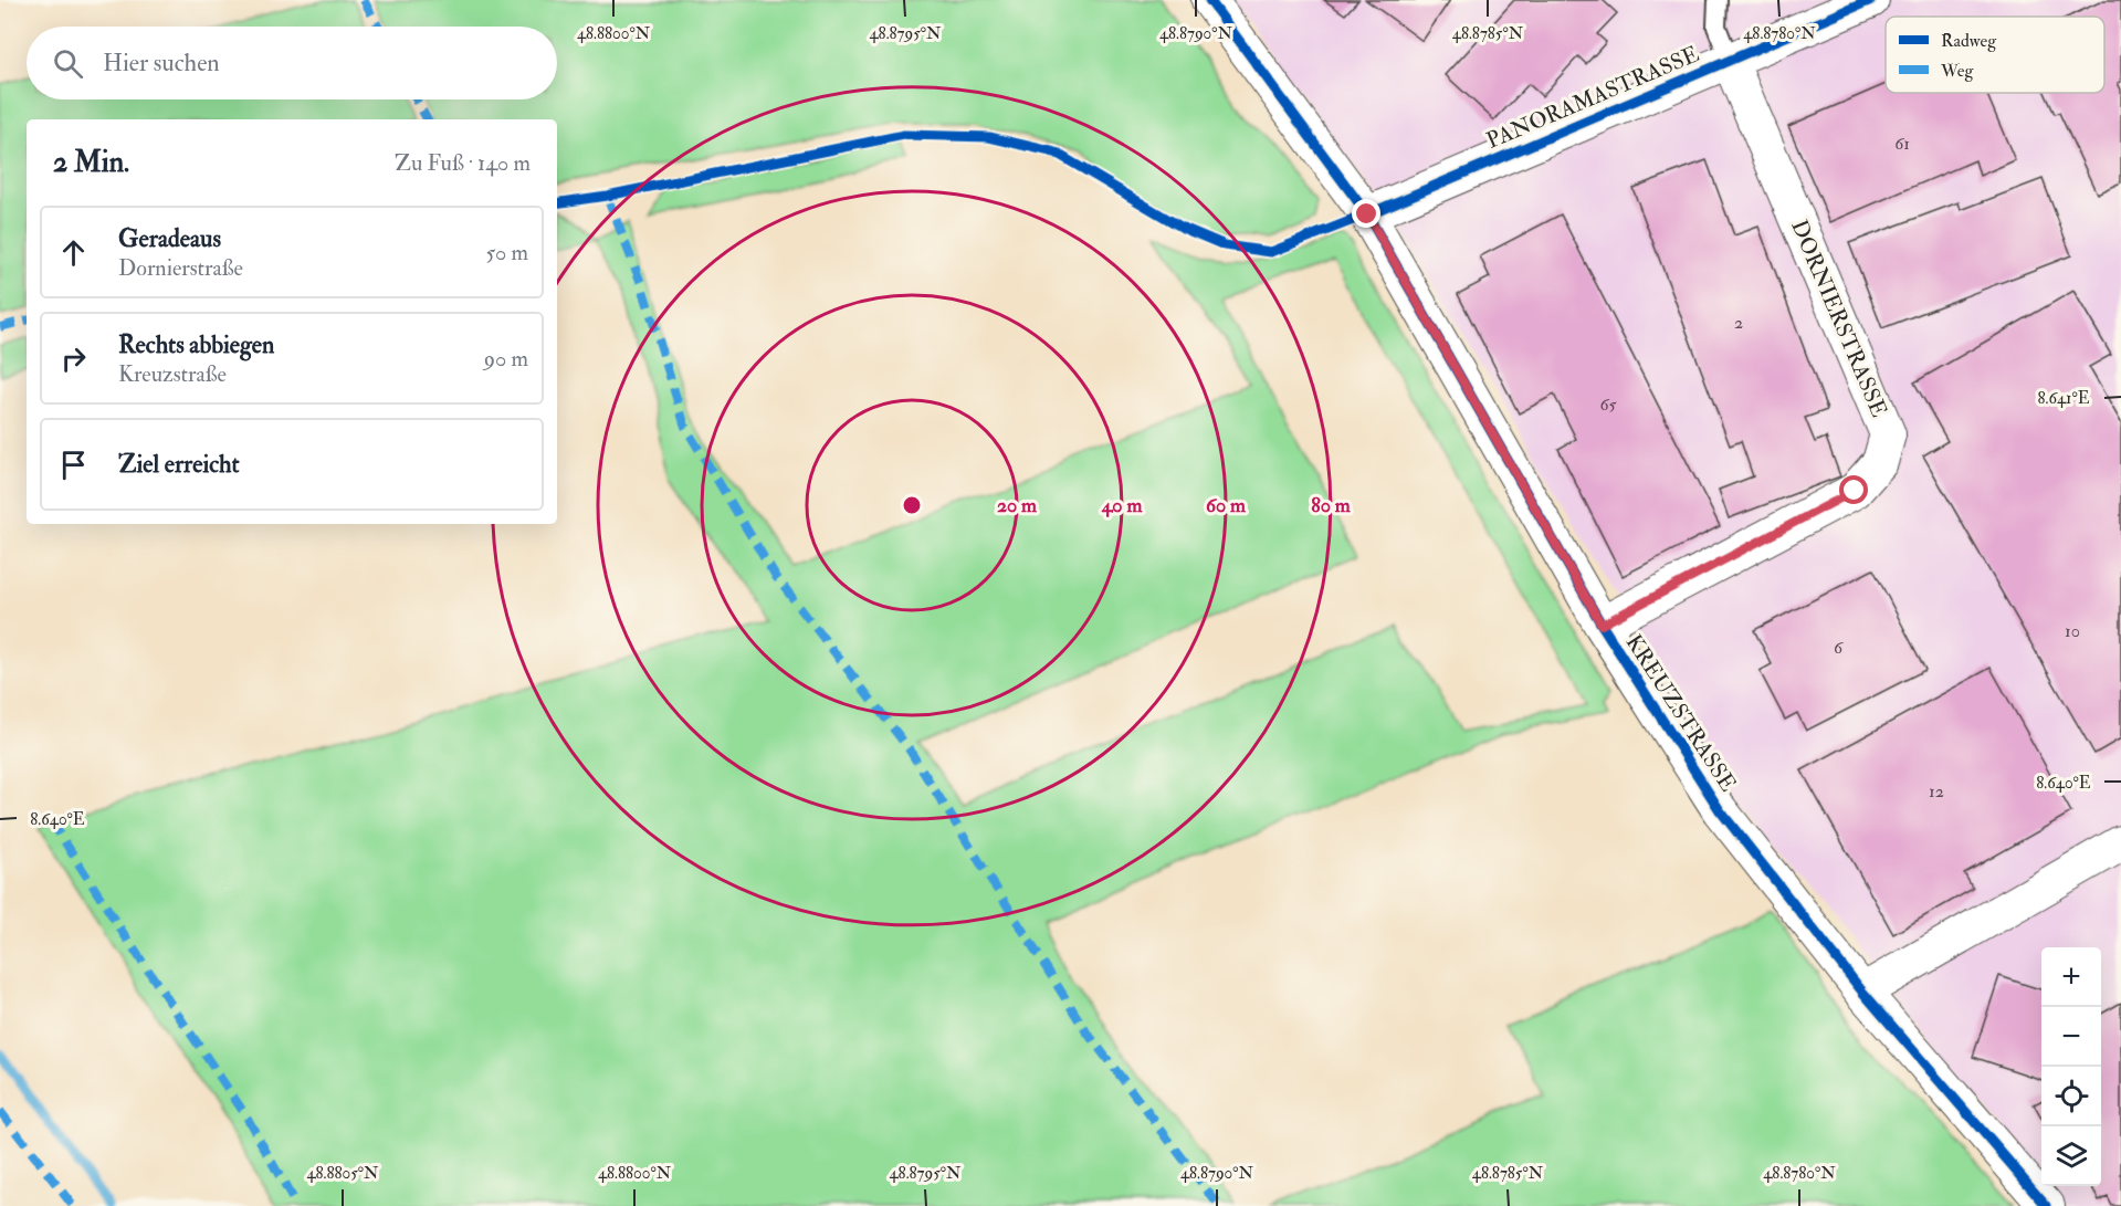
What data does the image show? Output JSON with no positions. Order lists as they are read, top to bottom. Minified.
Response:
{"streets":{"street":["PANORAMASTRASSE","DORNIERSTRASSE","KREUZSTRASSE"]},"crossings":[["PANORAMASTRASSE","DORNIERSTRASSE"],["PANORAMASTRASSE","KREUZSTRASSE"],["DORNIERSTRASSE","KREUZSTRASSE"]],"house_numbers":["61","2","65","10","6","12"],"legend":["Radweg","Weg"],"page":{"search":"Hier suchen","heading":["2 Min.","Zu Fuß · 140 m"],"list":[["Geradeaus","Dornierstraße","50 m"],["Rechts abbiegen","Kreuzstraße","90 m"],"Ziel erreicht"],"map_buttons":["+","−"]},"coordinates":["48.8800°N","48.8795°N","48.8790°N","48.8785°N","48.8780°N","8.641°E","8.640°E","48.8805°N"],"rings":["20 m","40 m","60 m","80 m"]}
